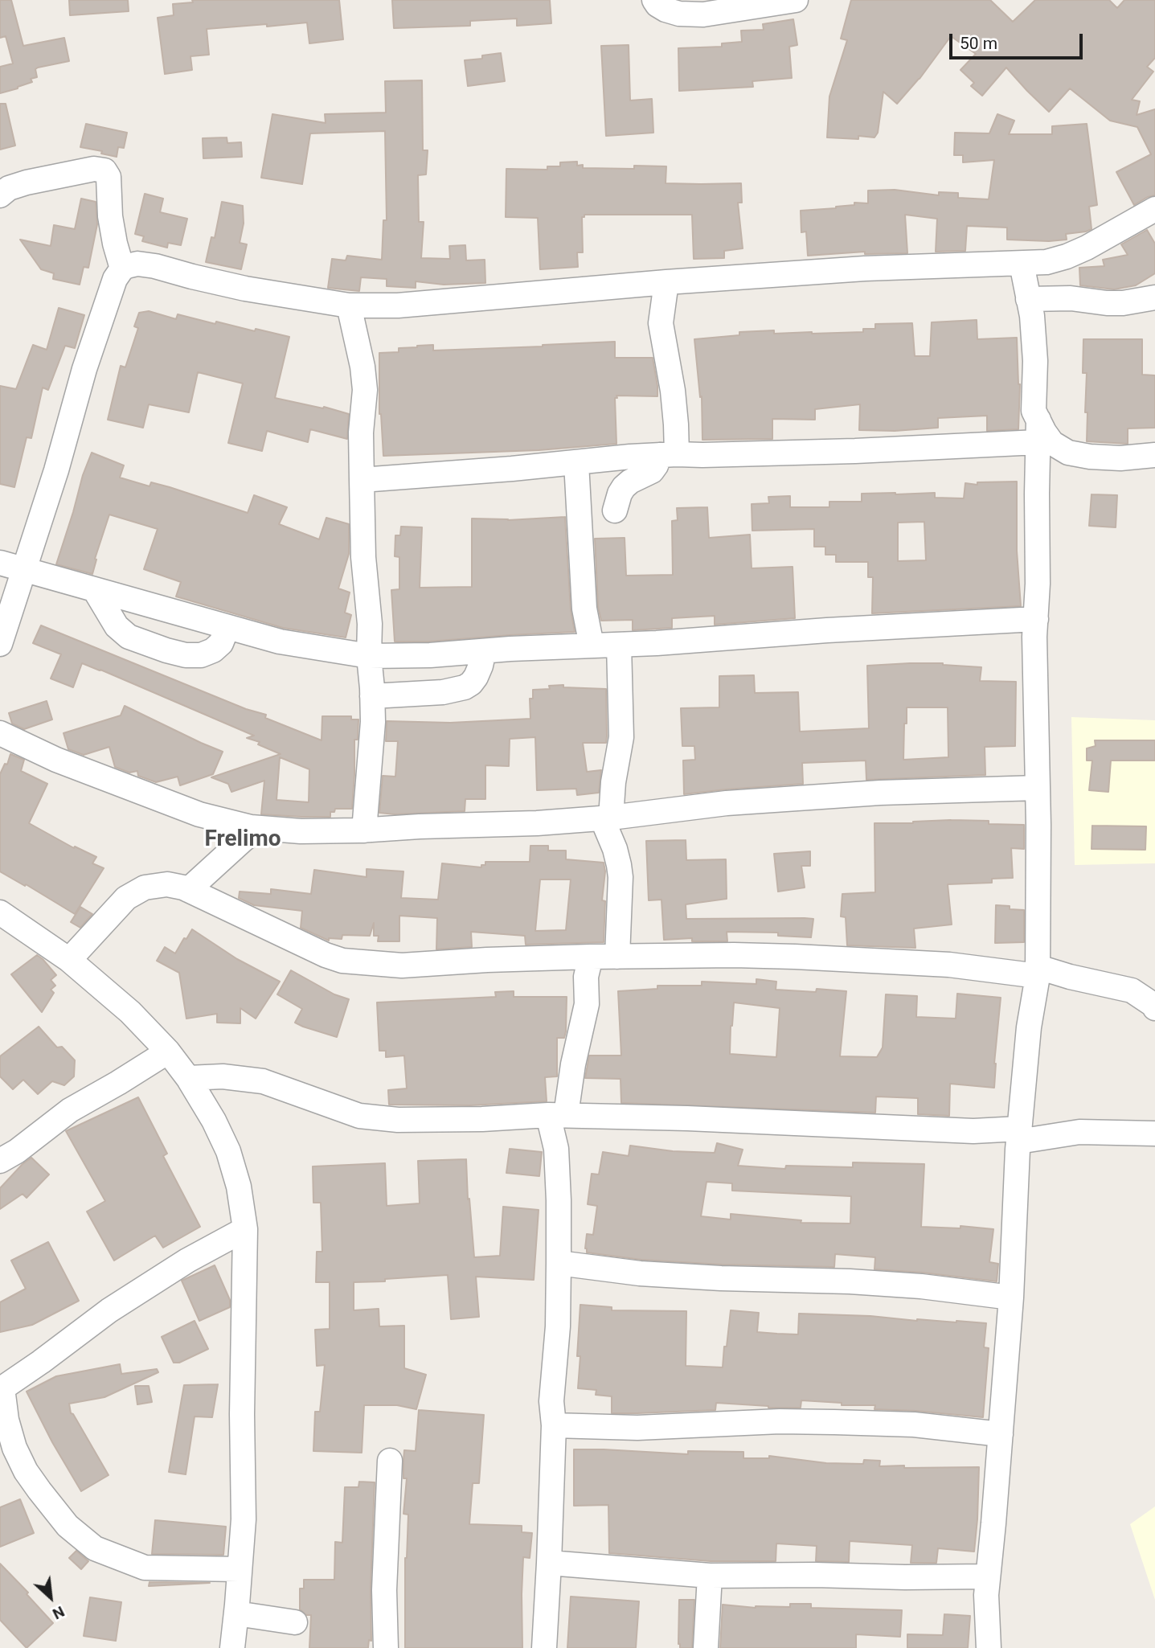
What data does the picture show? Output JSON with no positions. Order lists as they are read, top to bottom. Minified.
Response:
{"districts":["Frelimo"],"scale_bar":"50 m","north":"bottom right"}
